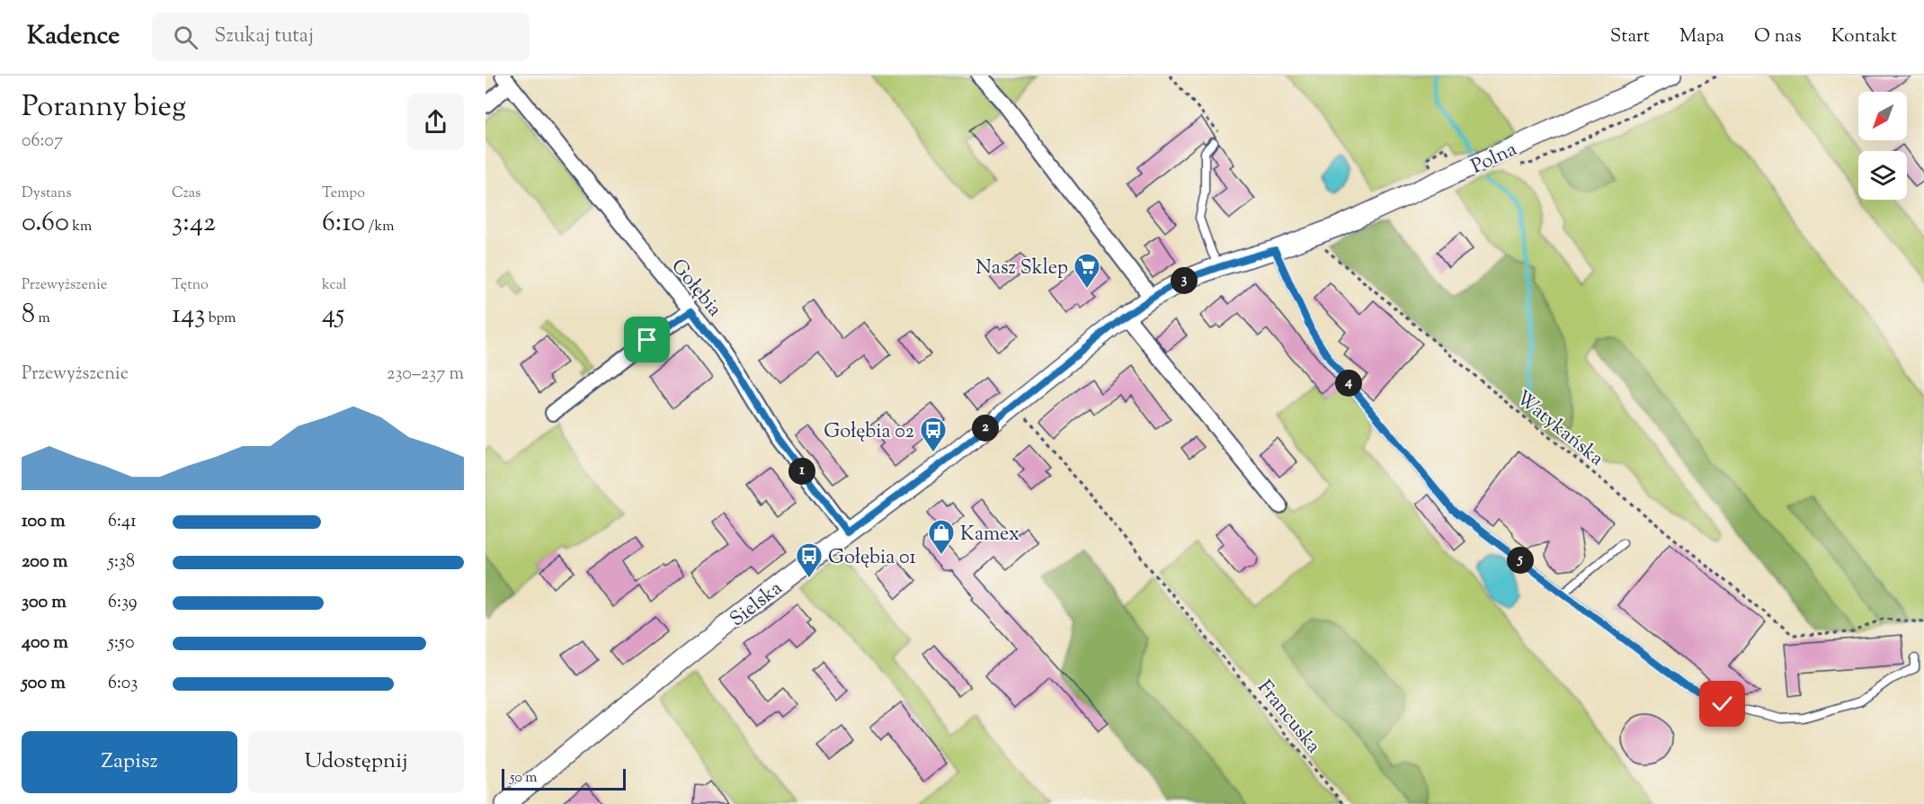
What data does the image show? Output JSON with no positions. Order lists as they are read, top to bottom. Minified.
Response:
{"streets":{"street":["Polna","Gołębia","Sielska"],"path":["Watykańska","Francuska"]},"crossings":[["Polna","Watykańska"],["Polna","Sielska"],["Gołębia","Sielska"],["Watykańska","Sielska"],["Sielska","Francuska"]],"places":{"supermarket":["Nasz Sklep"],"bus stop":["Gołębia 02","Gołębia 01"],"shop":["Kamex"]},"scale_bar":"50 m","north":"bottom left","page":{"header":"Kadence","search":"Szukaj tutaj","nav":["Start","Mapa","O nas","Kontakt"],"heading":["Poranny bieg","06:07"],"stats":[["Dystans","0.60 km"],["Czas","3:42"],["Tempo","6:10 /km"],["Przewyższenie","8 m"],["Tętno","143 bpm"],["kcal","45"]],"pins":["3","4","2","1","5"],"chart":["Przewyższenie","230–237 m"],"list":[{"name":"100 m","note":"6:41"},{"name":"200 m","note":"5:38"},{"name":"300 m","note":"6:39"},{"name":"400 m","note":"5:50"},{"name":"500 m","note":"6:03"}],"buttons":["Zapisz","Udostępnij"],"scale":"50 m"}}
